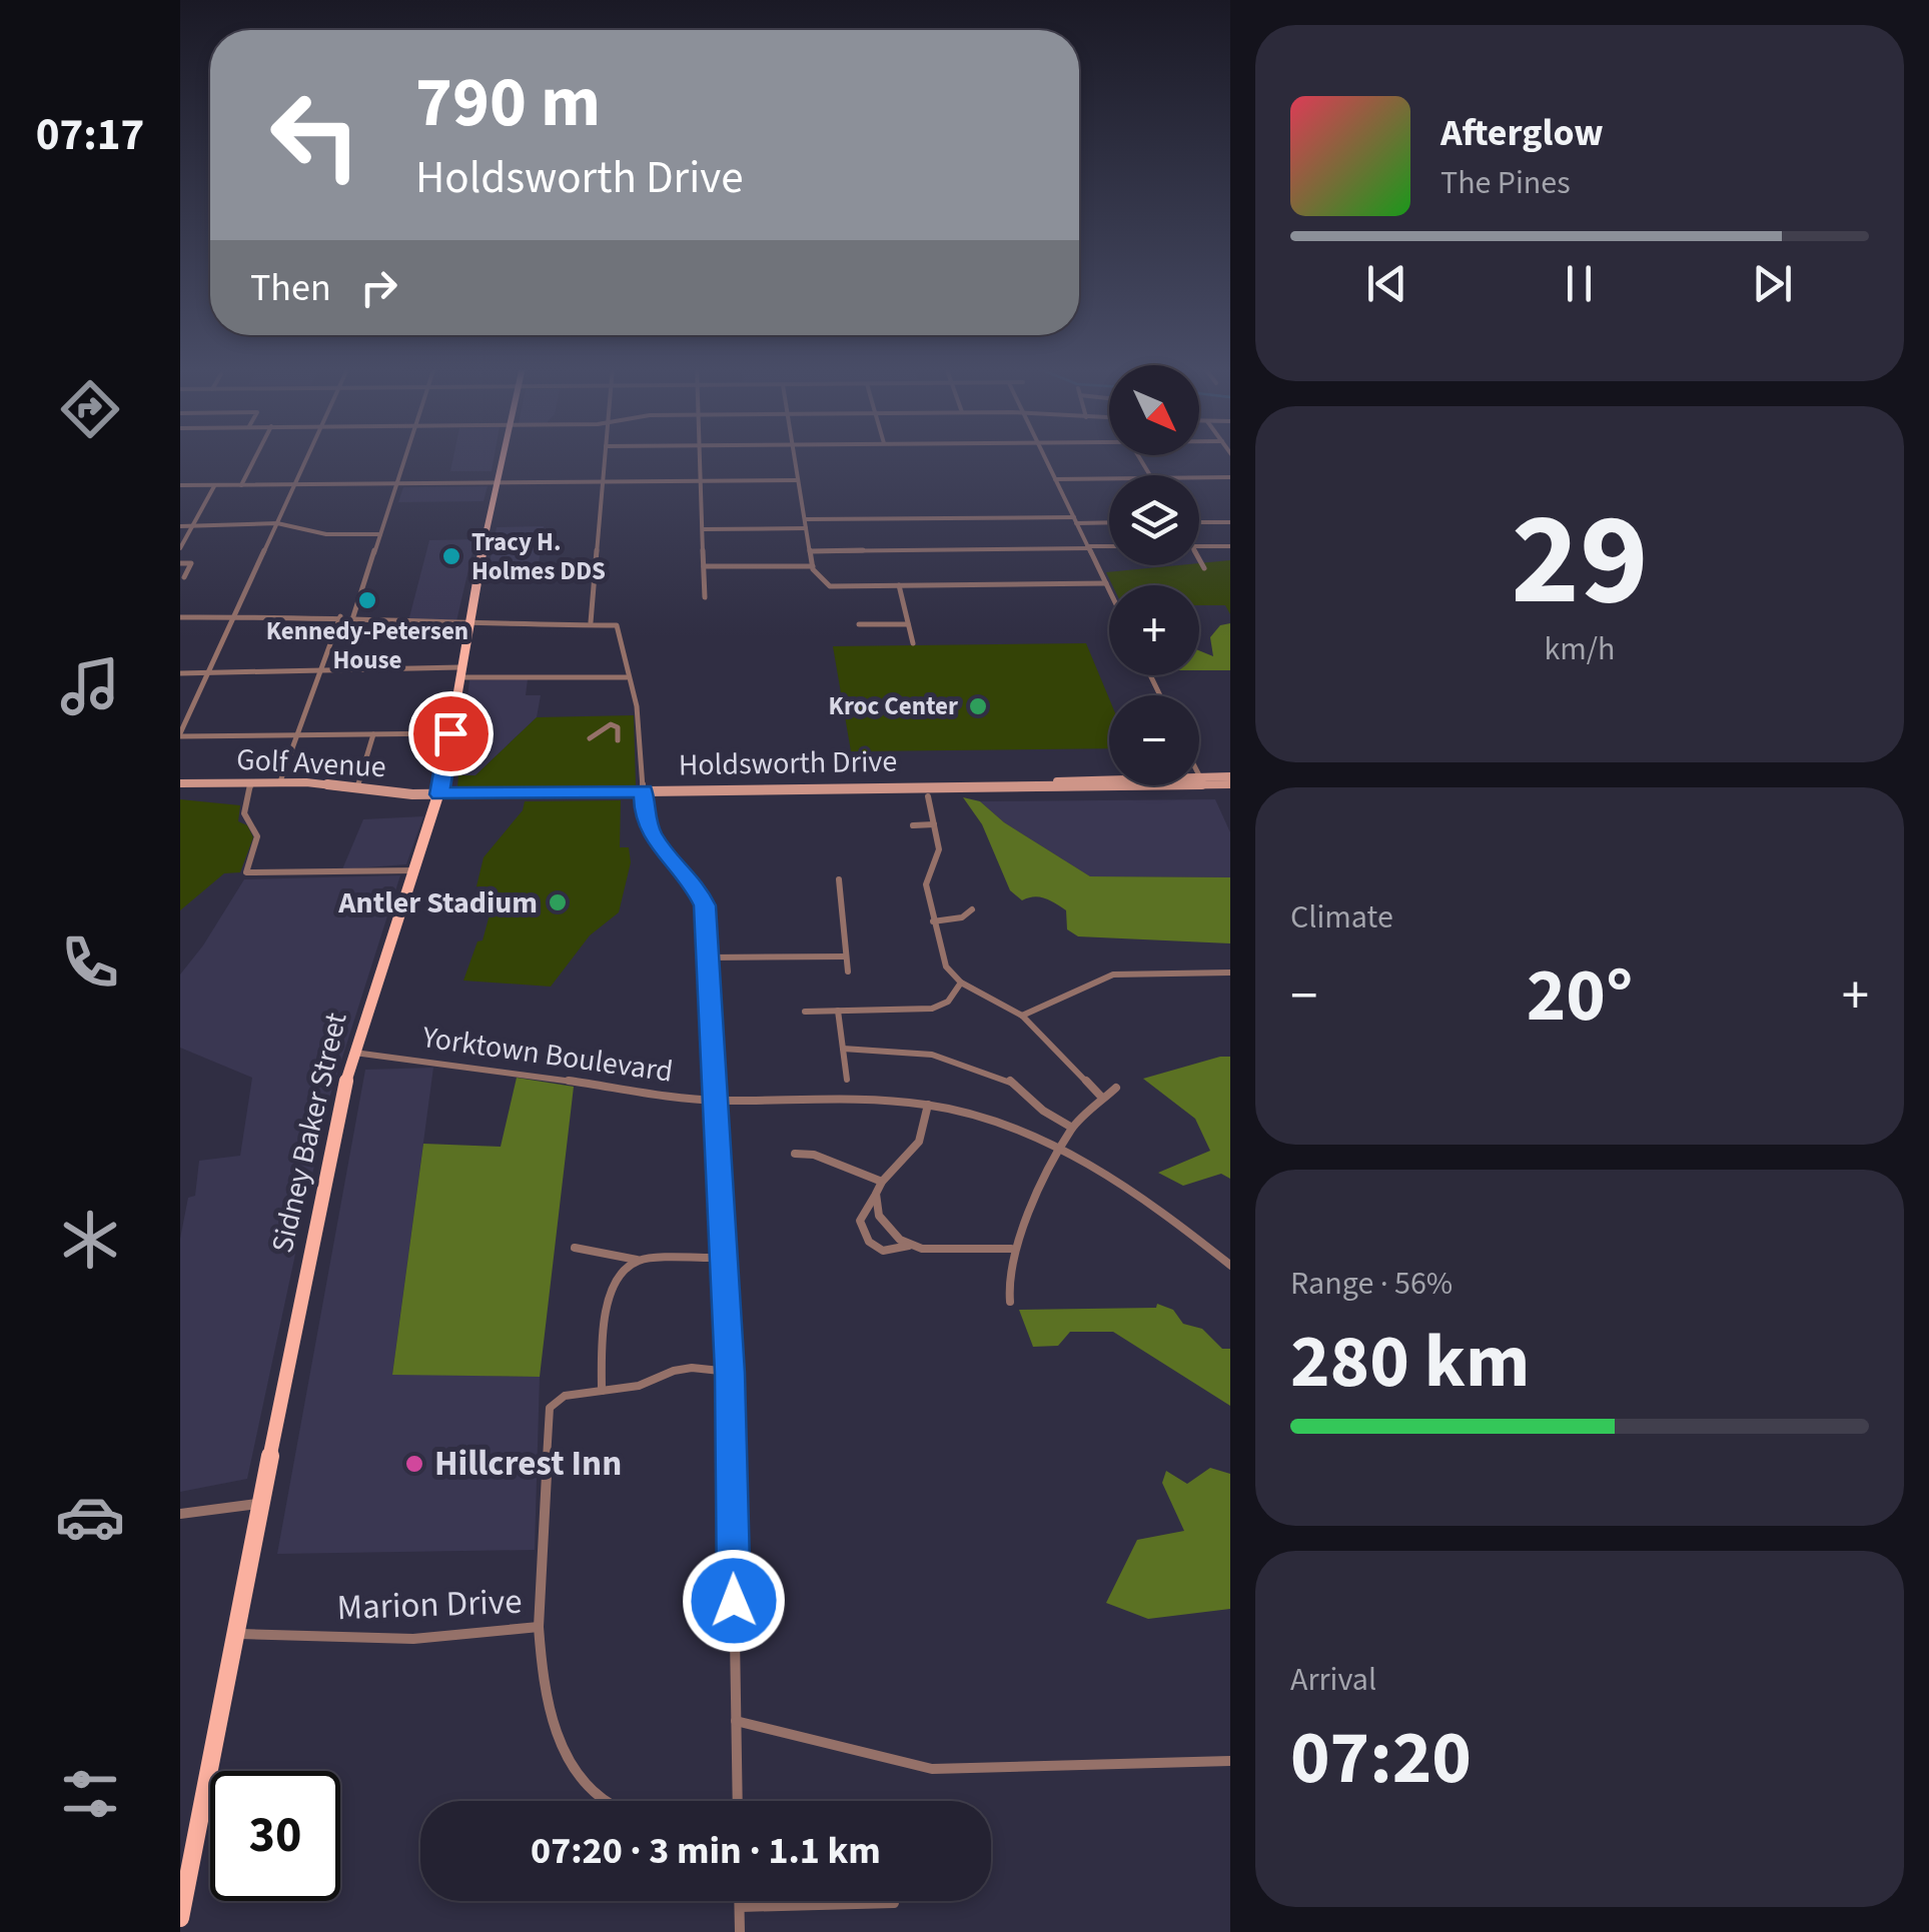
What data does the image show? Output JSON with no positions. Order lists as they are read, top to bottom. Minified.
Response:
{"streets":{"main road":["Golf Avenue","Holdsworth Drive","Sidney Baker Street"],"street":["Yorktown Boulevard","Marion Drive"]},"crossings":[["Golf Avenue","Holdsworth Drive"],["Golf Avenue","Sidney Baker Street"],["Holdsworth Drive","Sidney Baker Street"],["Yorktown Boulevard","Sidney Baker Street"],["Sidney Baker Street","Marion Drive"]],"places":["Tracy H. Holmes DDS","Kennedy-Petersen House","Kroc Center","Antler Stadium","Hillcrest Inn"],"north":"bottom right","page":{"tabs":"07:17","turn":["790 m","Holdsworth Drive"],"song":["Afterglow","The Pines"],"then":"Then","map_buttons":["+","−"],"tile":[["29","km/h"],"Climate",["Range · 56%","280 km"],["Arrival","07:20"]],"heat":["−","20°","+"],"limit":"30","trip":"07:20 · 3 min · 1.1 km"}}
